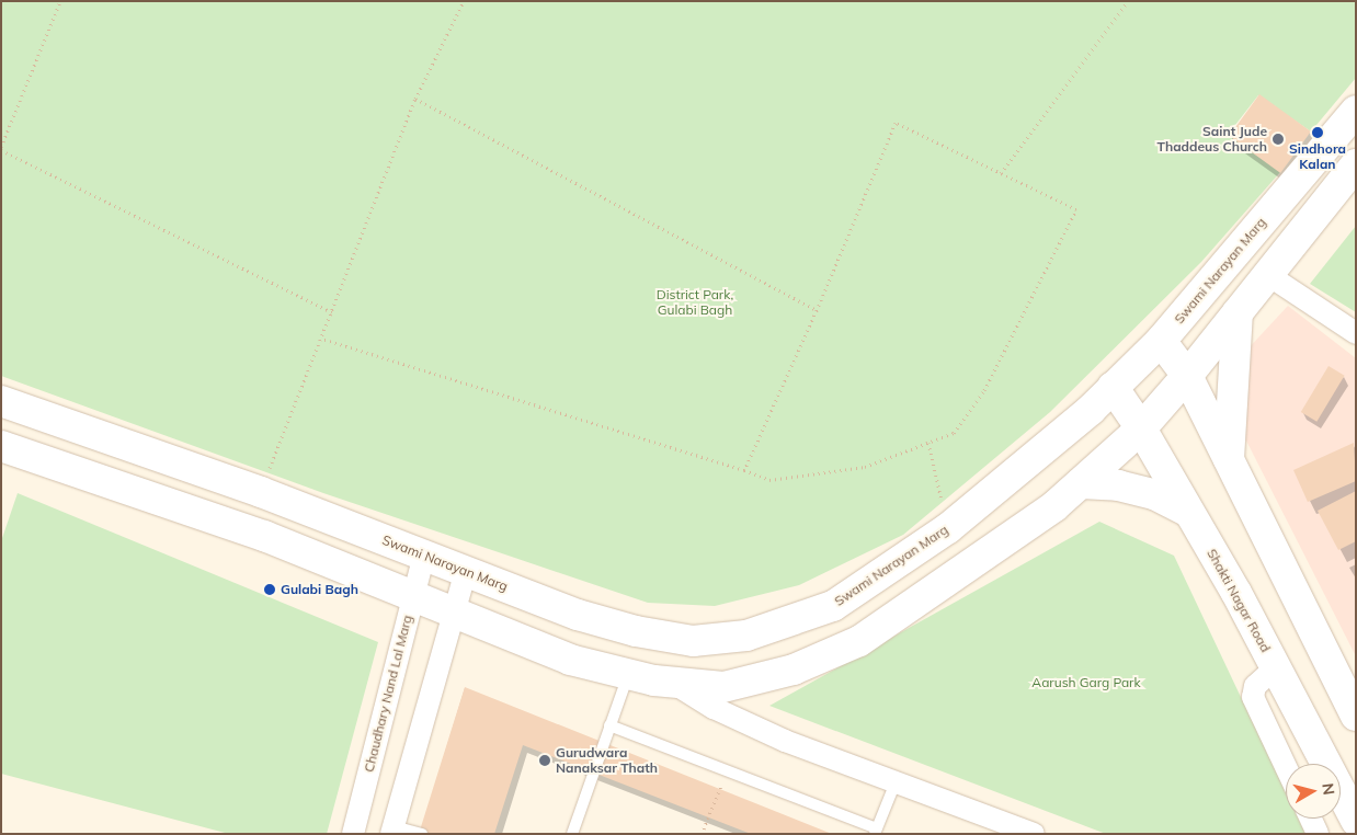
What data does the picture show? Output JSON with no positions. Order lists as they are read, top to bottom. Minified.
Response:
{"streets":{"main road":["Swami Narayan Marg","Shakti Nagar Road"],"street":["Chaudhary Nand Lal Marg"]},"crossings":[["Swami Narayan Marg","Shakti Nagar Road"],["Swami Narayan Marg","Chaudhary Nand Lal Marg"]],"parks":["District Park, Gulabi Bagh","Aarush Garg Park"],"places":["Sindhora Kalan","Saint Jude Thaddeus Church","Gulabi Bagh","Gurudwara Nanaksar Thath"],"north":"right"}
